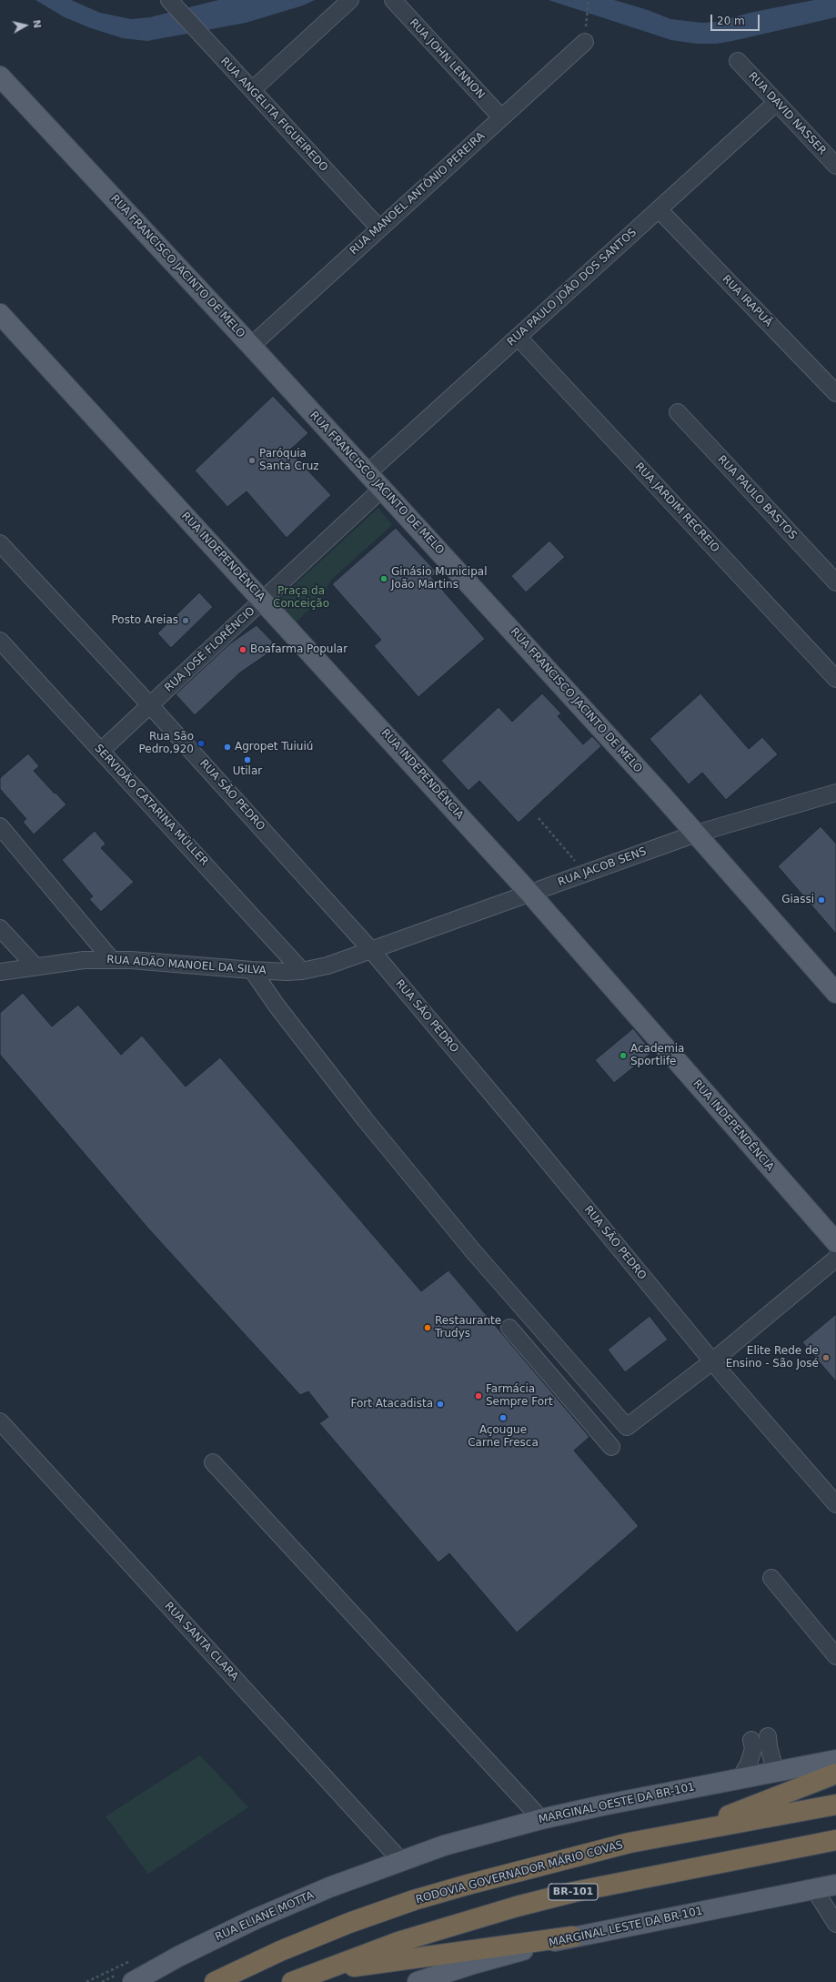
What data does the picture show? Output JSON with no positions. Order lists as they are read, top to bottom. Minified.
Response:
{"streets":{"highway":["RODOVIA GOVERNADOR MÁRIO COVAS","BR-101"],"main road":["RUA FRANCISCO JACINTO DE MELO","RUA INDEPENDÊNCIA","MARGINAL OESTE DA BR-101","RUA ELIANE MOTTA","MARGINAL LESTE DA BR-101"],"street":["RUA JOHN LENNON","RUA DAVID NASSER","RUA ANGELITA FIGUEIREDO","RUA MANOEL ANTÔNIO PEREIRA","RUA PAULO JOÃO DOS SANTOS","RUA IRAPUÃ","RUA PAULO BASTOS","RUA JARDIM RECREIO","RUA JOSÉ FLORÊNCIO","RUA SÃO PEDRO","SERVIDÃO CATARINA MÜLLER","RUA JACOB SENS","RUA ADÃO MANOEL DA SILVA","RUA SANTA CLARA"]},"crossings":[["RUA JOHN LENNON","RUA MANOEL ANTÔNIO PEREIRA"],["RUA DAVID NASSER","RUA PAULO JOÃO DOS SANTOS"],["RUA ANGELITA FIGUEIREDO","RUA MANOEL ANTÔNIO PEREIRA"],["RUA MANOEL ANTÔNIO PEREIRA","RUA FRANCISCO JACINTO DE MELO"],["RUA FRANCISCO JACINTO DE MELO","RUA PAULO JOÃO DOS SANTOS"],["RUA FRANCISCO JACINTO DE MELO","RUA JOSÉ FLORÊNCIO"],["RUA FRANCISCO JACINTO DE MELO","RUA JACOB SENS"],["RUA PAULO JOÃO DOS SANTOS","RUA IRAPUÃ"],["RUA PAULO JOÃO DOS SANTOS","RUA JARDIM RECREIO"],["RUA INDEPENDÊNCIA","RUA JOSÉ FLORÊNCIO"],["RUA INDEPENDÊNCIA","RUA JACOB SENS"],["RUA JOSÉ FLORÊNCIO","RUA SÃO PEDRO"],["RUA JOSÉ FLORÊNCIO","SERVIDÃO CATARINA MÜLLER"],["RUA SÃO PEDRO","RUA JACOB SENS"],["RUA SÃO PEDRO","RUA ADÃO MANOEL DA SILVA"],["SERVIDÃO CATARINA MÜLLER","RUA ADÃO MANOEL DA SILVA"],["RUA JACOB SENS","RUA ADÃO MANOEL DA SILVA"],["RUA SANTA CLARA","MARGINAL OESTE DA BR-101"],["RUA SANTA CLARA","RUA ELIANE MOTTA"],["MARGINAL OESTE DA BR-101","RUA ELIANE MOTTA"]],"parks":["Praça da Conceição"],"places":["Paróquia Santa Cruz","Ginásio Municipal João Martins","Posto Areias","Boafarma Popular","Rua São Pedro,920","Agropet Tuiuiú","Utilar","Giassi","Academia Sportlife","Restaurante Trudys","Elite Rede de Ensino - São José","Farmácia Sempre Fort","Fort Atacadista","Açougue Carne Fresca"],"scale_bar":"20 m","north":"right"}
